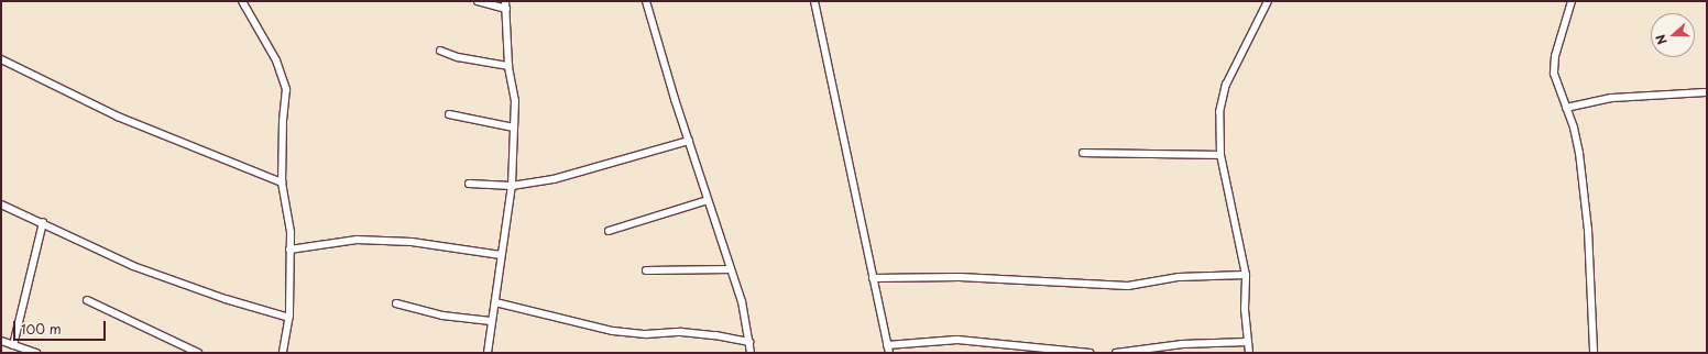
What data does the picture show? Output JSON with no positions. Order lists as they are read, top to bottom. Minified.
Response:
{"scale_bar":"100 m","north":"left"}
